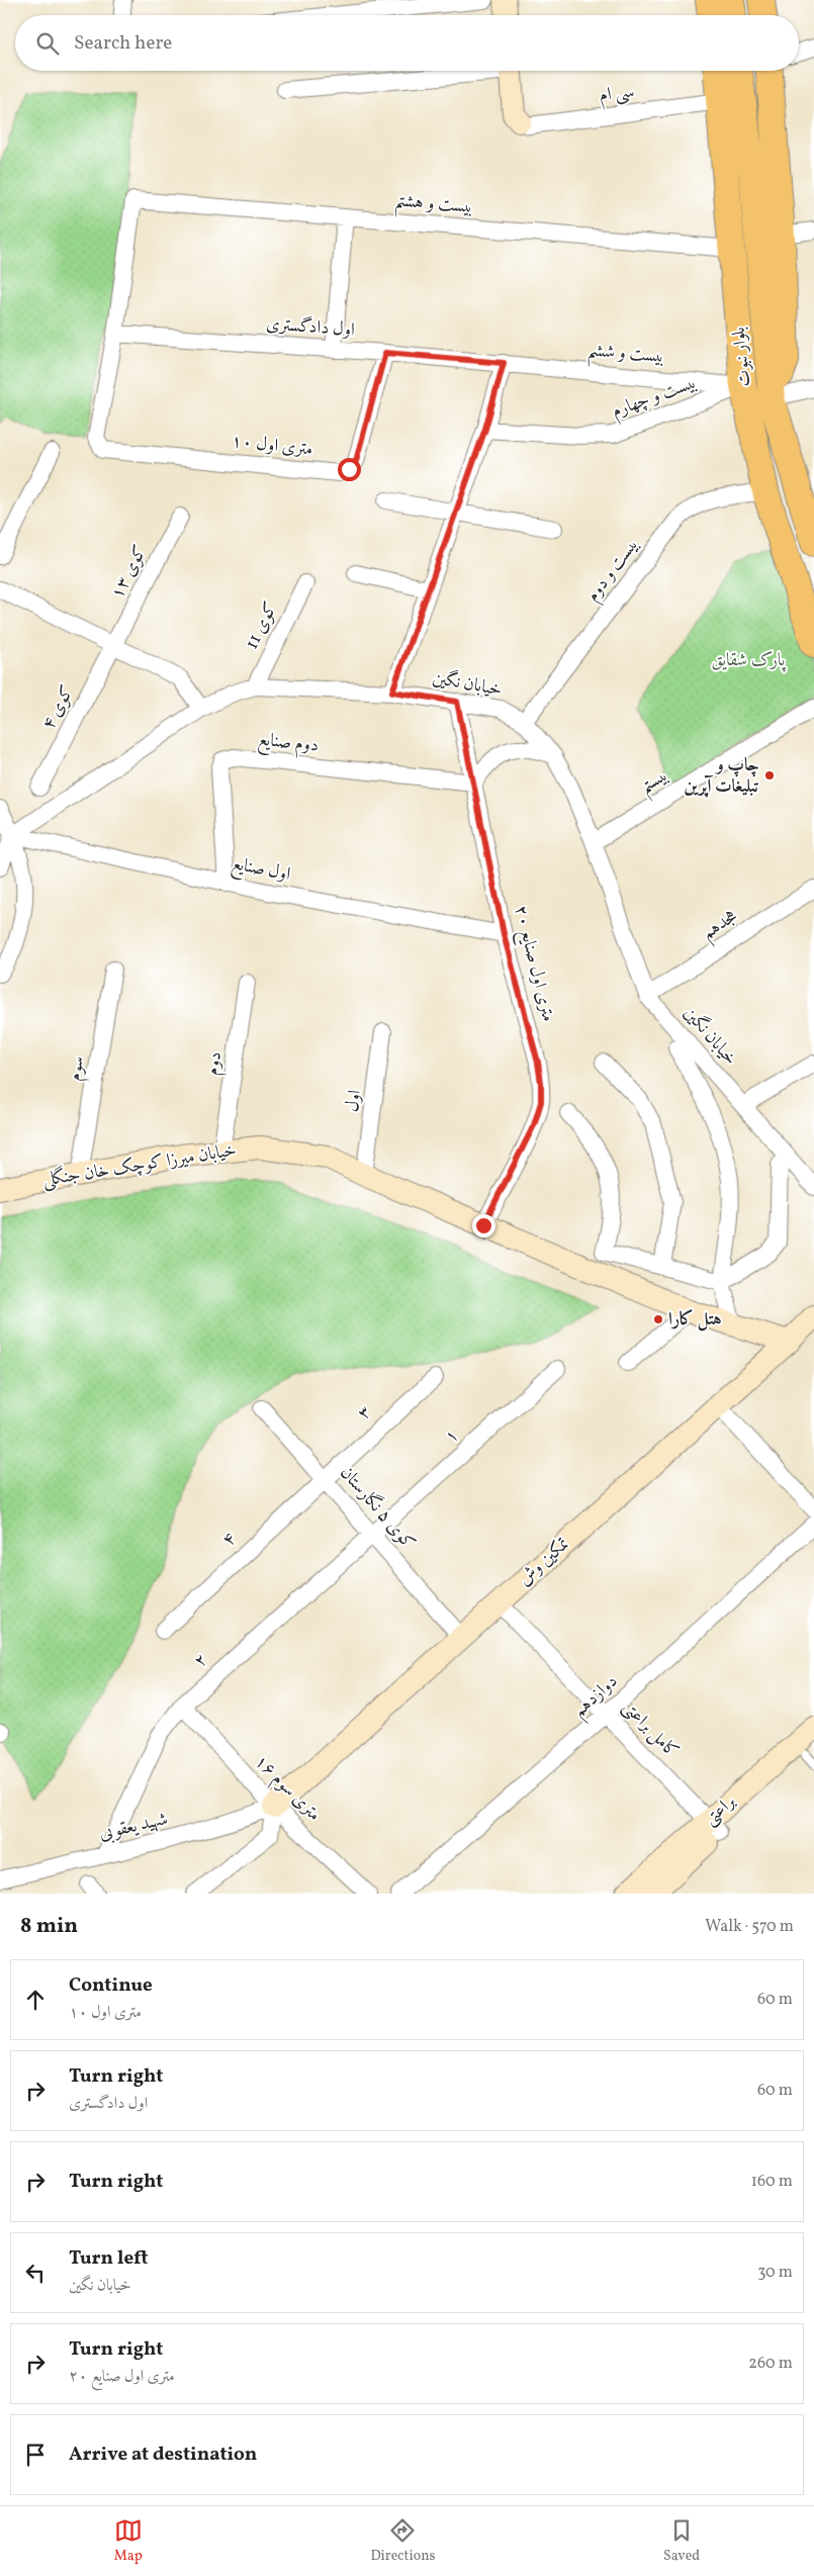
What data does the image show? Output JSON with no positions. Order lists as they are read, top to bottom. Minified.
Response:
{"streets":{"main road":["بلوار نبوت"],"street":["سی ام","بیست و هشتم","اول دادگستری","بیست و ششم","بیست و چهارم","۱۰ متری اول","بیست و دوم","کوی ۱۳","کوی 11","خیابان نگین","کوی ۴","دوم صنایع","بیستم","اول صنایع","هجدهم","۲۰ متری اول صنایع","دوم","سوم","اول","خیابان میرزا کوچک خان جنگلی","۳","۱","کوی ۵ نگارستان","۴","تمکین وش","۲","دوازدهم","کامل براعتی","۱۶ متری سوم","براعتی","شهید یعقوبی"]},"crossings":[["سی ام","بلوار نبوت"],["بیست و هشتم","اول دادگستری"],["بیست و هشتم","بلوار نبوت"],["بیست و هشتم","۱۰ متری اول"],["اول دادگستری","بیست و ششم"],["اول دادگستری","۱۰ متری اول"],["بیست و ششم","بلوار نبوت"],["بیست و ششم","بیست و چهارم"],["بلوار نبوت","بیست و چهارم"],["بلوار نبوت","بیست و دوم"],["بیست و دوم","خیابان نگین"],["کوی ۱۳","کوی ۴"],["کوی 11","خیابان نگین"],["خیابان نگین","بیستم"],["خیابان نگین","اول صنایع"],["خیابان نگین","هجدهم"],["خیابان نگین","۲۰ متری اول صنایع"],["دوم صنایع","اول صنایع"],["دوم صنایع","۲۰ متری اول صنایع"],["اول صنایع","۲۰ متری اول صنایع"],["۲۰ متری اول صنایع","خیابان میرزا کوچک خان جنگلی"],["دوم","خیابان میرزا کوچک خان جنگلی"],["سوم","خیابان میرزا کوچک خان جنگلی"],["اول","خیابان میرزا کوچک خان جنگلی"],["خیابان میرزا کوچک خان جنگلی","تمکین وش"],["۳","کوی ۵ نگارستان"],["۳","۴"],["۱","کوی ۵ نگارستان"],["۱","۲"],["کوی ۵ نگارستان","۴"],["کوی ۵ نگارستان","تمکین وش"],["کوی ۵ نگارستان","۲"],["تمکین وش","کامل براعتی"],["تمکین وش","۱۶ متری سوم"],["تمکین وش","شهید یعقوبی"],["۲","۱۶ متری سوم"],["۲","شهید یعقوبی"],["دوازدهم","کامل براعتی"],["کامل براعتی","براعتی"],["۱۶ متری سوم","شهید یعقوبی"]],"parks":["پارک شقایق"],"places":["چاپ و تبلیغات آپرین","هتل کارا"],"page":{"search":"Search here","heading":["8 min","Walk · 570 m"],"list":[["Continue","۱۰ متری اول","60 m"],["Turn right","اول دادگستری","60 m"],["Turn right","160 m"],["Turn left","خیابان نگین","30 m"],["Turn right","۲۰ متری اول صنایع","260 m"],"Arrive at destination"],"nav":["Map","Directions","Saved"]}}
